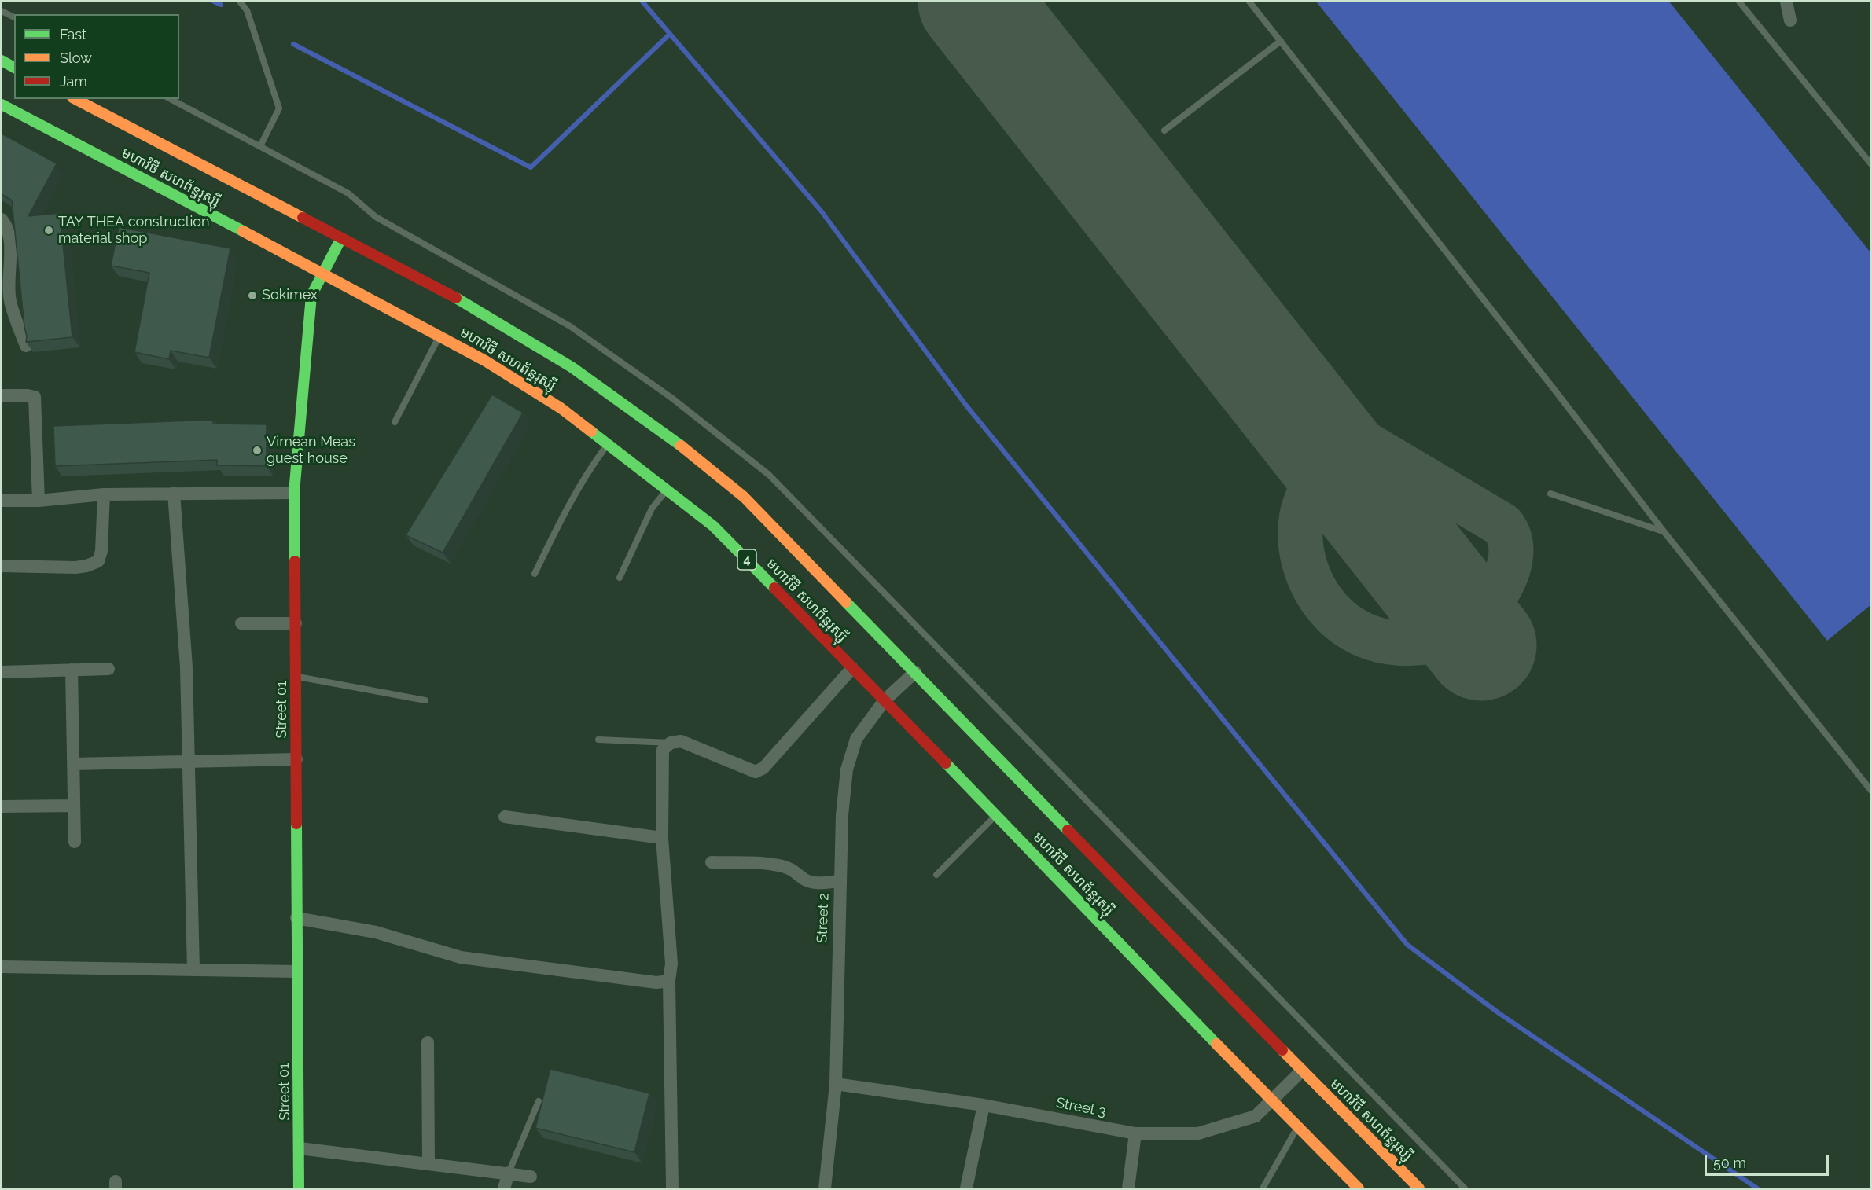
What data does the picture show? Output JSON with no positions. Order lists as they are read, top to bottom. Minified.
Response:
{"streets":{"main road":["មហាវិថី សហព័ន្ធរុស្ស៊ី","4","Street 01"],"street":["Street 2","Street 3"]},"crossings":[["មហាវិថី សហព័ន្ធរុស្ស៊ី","Street 01"],["មហាវិថី សហព័ន្ធរុស្ស៊ី","Street 2"],["មហាវិថី សហព័ន្ធរុស្ស៊ី","Street 3"],["Street 2","Street 3"]],"places":["TAY THEA construction material shop","Sokimex","Vimean Meas guest house"],"legend":["Fast","Slow","Jam"],"scale_bar":"50 m"}
